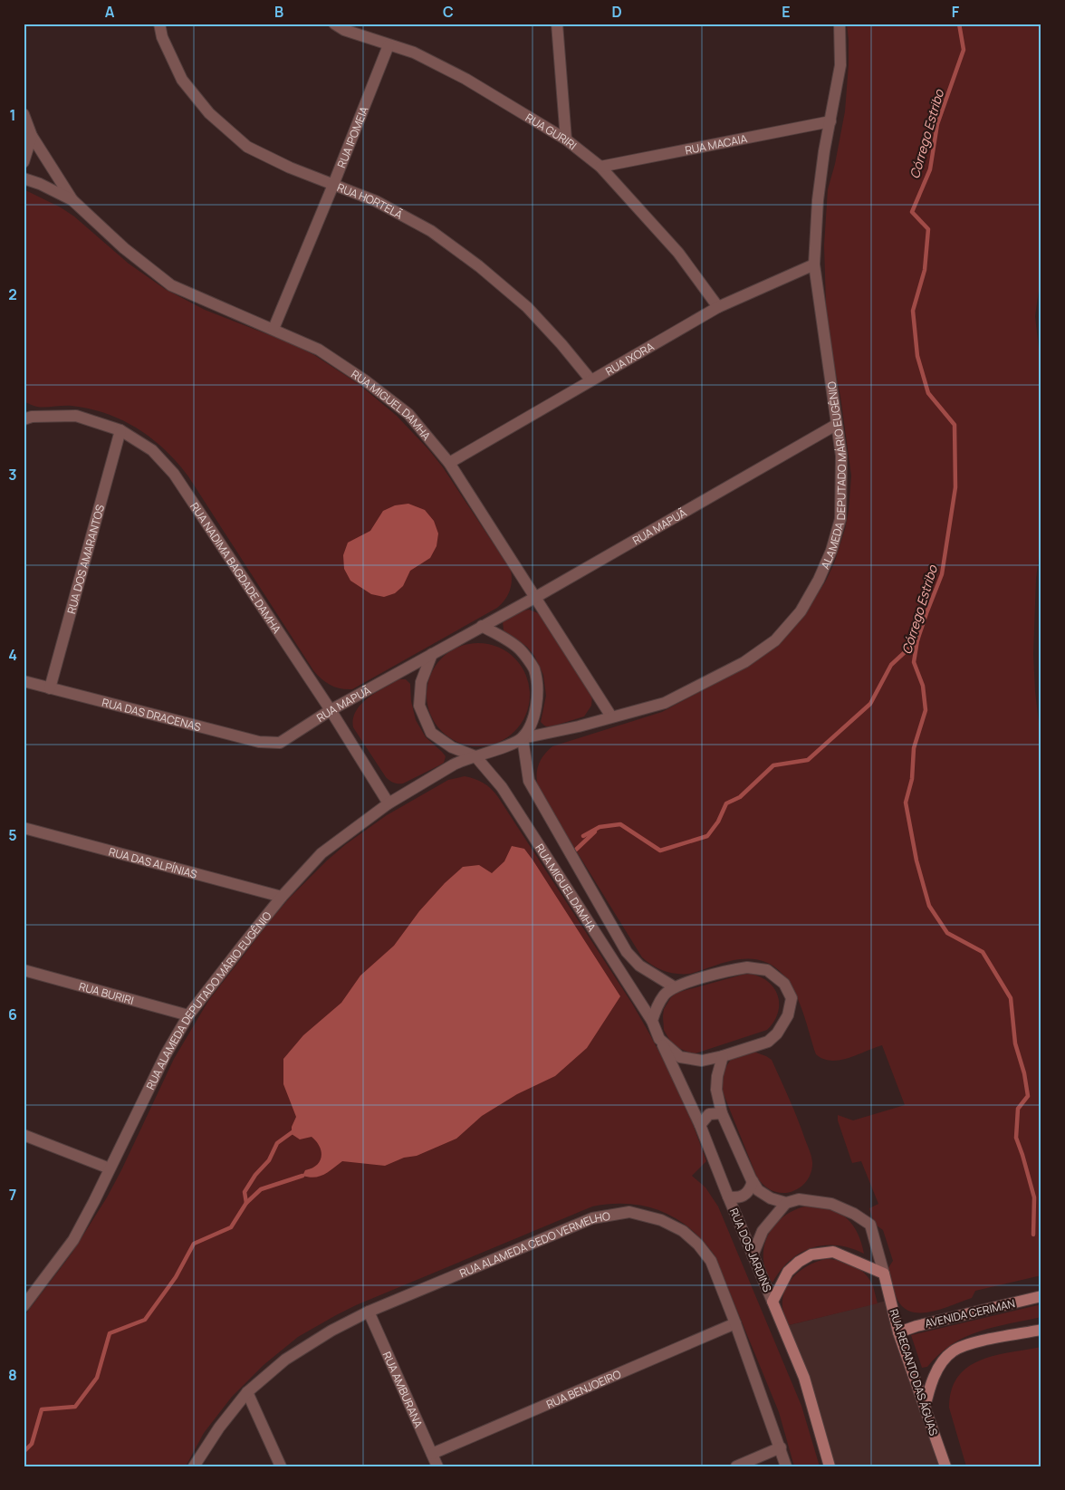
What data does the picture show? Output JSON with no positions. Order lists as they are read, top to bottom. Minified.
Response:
{"streets":{"street":["RUA GURIRI","RUA IPOMEIA","RUA MACAIA","RUA HORTELÃ","RUA IXORA","RUA MIGUEL DAMHA","ALAMEDA DEPUTADO MÁRIO EUGÊNIO","RUA MAPUÃ","RUA DOS AMARANTOS","RUA NADIMA BAGDADE DAMHA","RUA DAS DRACENAS","RUA DAS ALPÍNIAS","RUA BURIRI","RUA ALAMEDA DEPUTADO MÁRIO EUGÊNIO","RUA ALAMEDA CEDO VERMELHO","RUA DOS JARDINS","AVENIDA CERIMAN","RUA RECANTO DAS ÁGUAS","RUA AMBURANA","RUA BENJOEIRO"]},"crossings":[["RUA GURIRI","RUA IPOMEIA"],["RUA GURIRI","RUA MACAIA"],["RUA GURIRI","RUA IXORA"],["RUA IPOMEIA","RUA HORTELÃ"],["RUA IPOMEIA","RUA MIGUEL DAMHA"],["RUA MACAIA","ALAMEDA DEPUTADO MÁRIO EUGÊNIO"],["RUA HORTELÃ","RUA IXORA"],["RUA IXORA","RUA MIGUEL DAMHA"],["RUA IXORA","ALAMEDA DEPUTADO MÁRIO EUGÊNIO"],["RUA MIGUEL DAMHA","ALAMEDA DEPUTADO MÁRIO EUGÊNIO"],["RUA MIGUEL DAMHA","RUA MAPUÃ"],["RUA MIGUEL DAMHA","RUA ALAMEDA DEPUTADO MÁRIO EUGÊNIO"],["RUA MIGUEL DAMHA","RUA DOS JARDINS"],["ALAMEDA DEPUTADO MÁRIO EUGÊNIO","RUA MAPUÃ"],["ALAMEDA DEPUTADO MÁRIO EUGÊNIO","RUA ALAMEDA DEPUTADO MÁRIO EUGÊNIO"],["RUA MAPUÃ","RUA NADIMA BAGDADE DAMHA"],["RUA MAPUÃ","RUA DAS DRACENAS"],["RUA MAPUÃ","RUA ALAMEDA DEPUTADO MÁRIO EUGÊNIO"],["RUA DOS AMARANTOS","RUA NADIMA BAGDADE DAMHA"],["RUA DOS AMARANTOS","RUA DAS DRACENAS"],["RUA NADIMA BAGDADE DAMHA","RUA ALAMEDA DEPUTADO MÁRIO EUGÊNIO"],["RUA DAS ALPÍNIAS","RUA ALAMEDA DEPUTADO MÁRIO EUGÊNIO"],["RUA BURIRI","RUA ALAMEDA DEPUTADO MÁRIO EUGÊNIO"],["RUA ALAMEDA CEDO VERMELHO","RUA AMBURANA"],["RUA ALAMEDA CEDO VERMELHO","RUA BENJOEIRO"],["AVENIDA CERIMAN","RUA RECANTO DAS ÁGUAS"],["RUA AMBURANA","RUA BENJOEIRO"]],"water":["Córrego Estribo"],"grid":{"columns":["A","B","C","D","E","F"],"rows":["1","2","3","4","5","6","7","8"]}}
